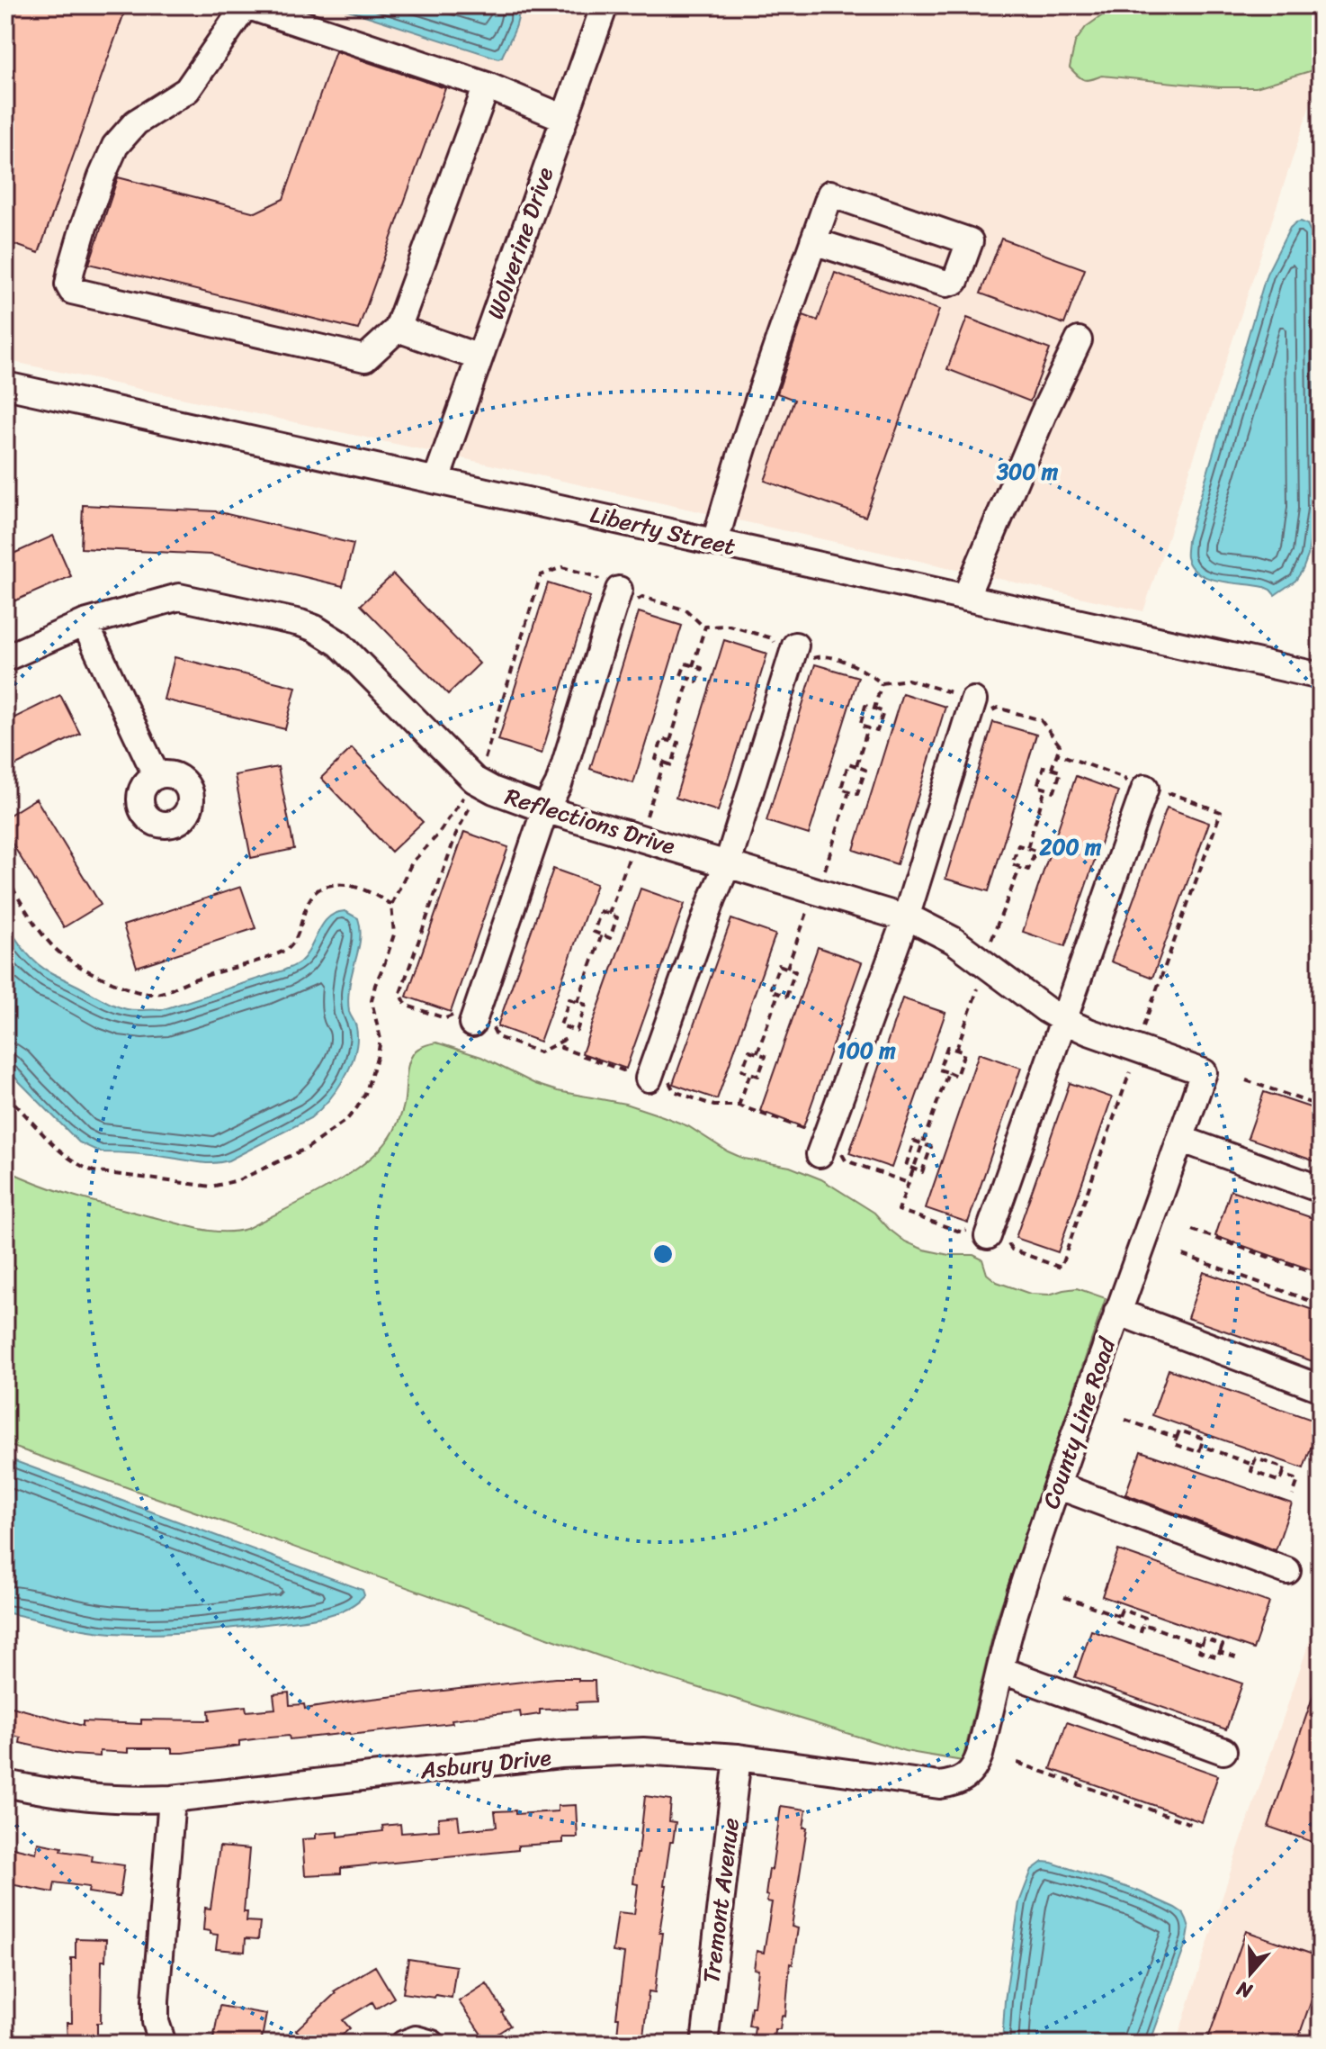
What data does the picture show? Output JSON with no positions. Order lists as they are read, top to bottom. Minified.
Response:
{"streets":{"street":["Wolverine Drive","Liberty Street","Reflections Drive","County Line Road","Asbury Drive","Tremont Avenue"]},"crossings":[["Wolverine Drive","Liberty Street"],["Reflections Drive","County Line Road"],["County Line Road","Asbury Drive"],["Asbury Drive","Tremont Avenue"]],"north":"bottom","rings":["300 m","200 m","100 m"]}
